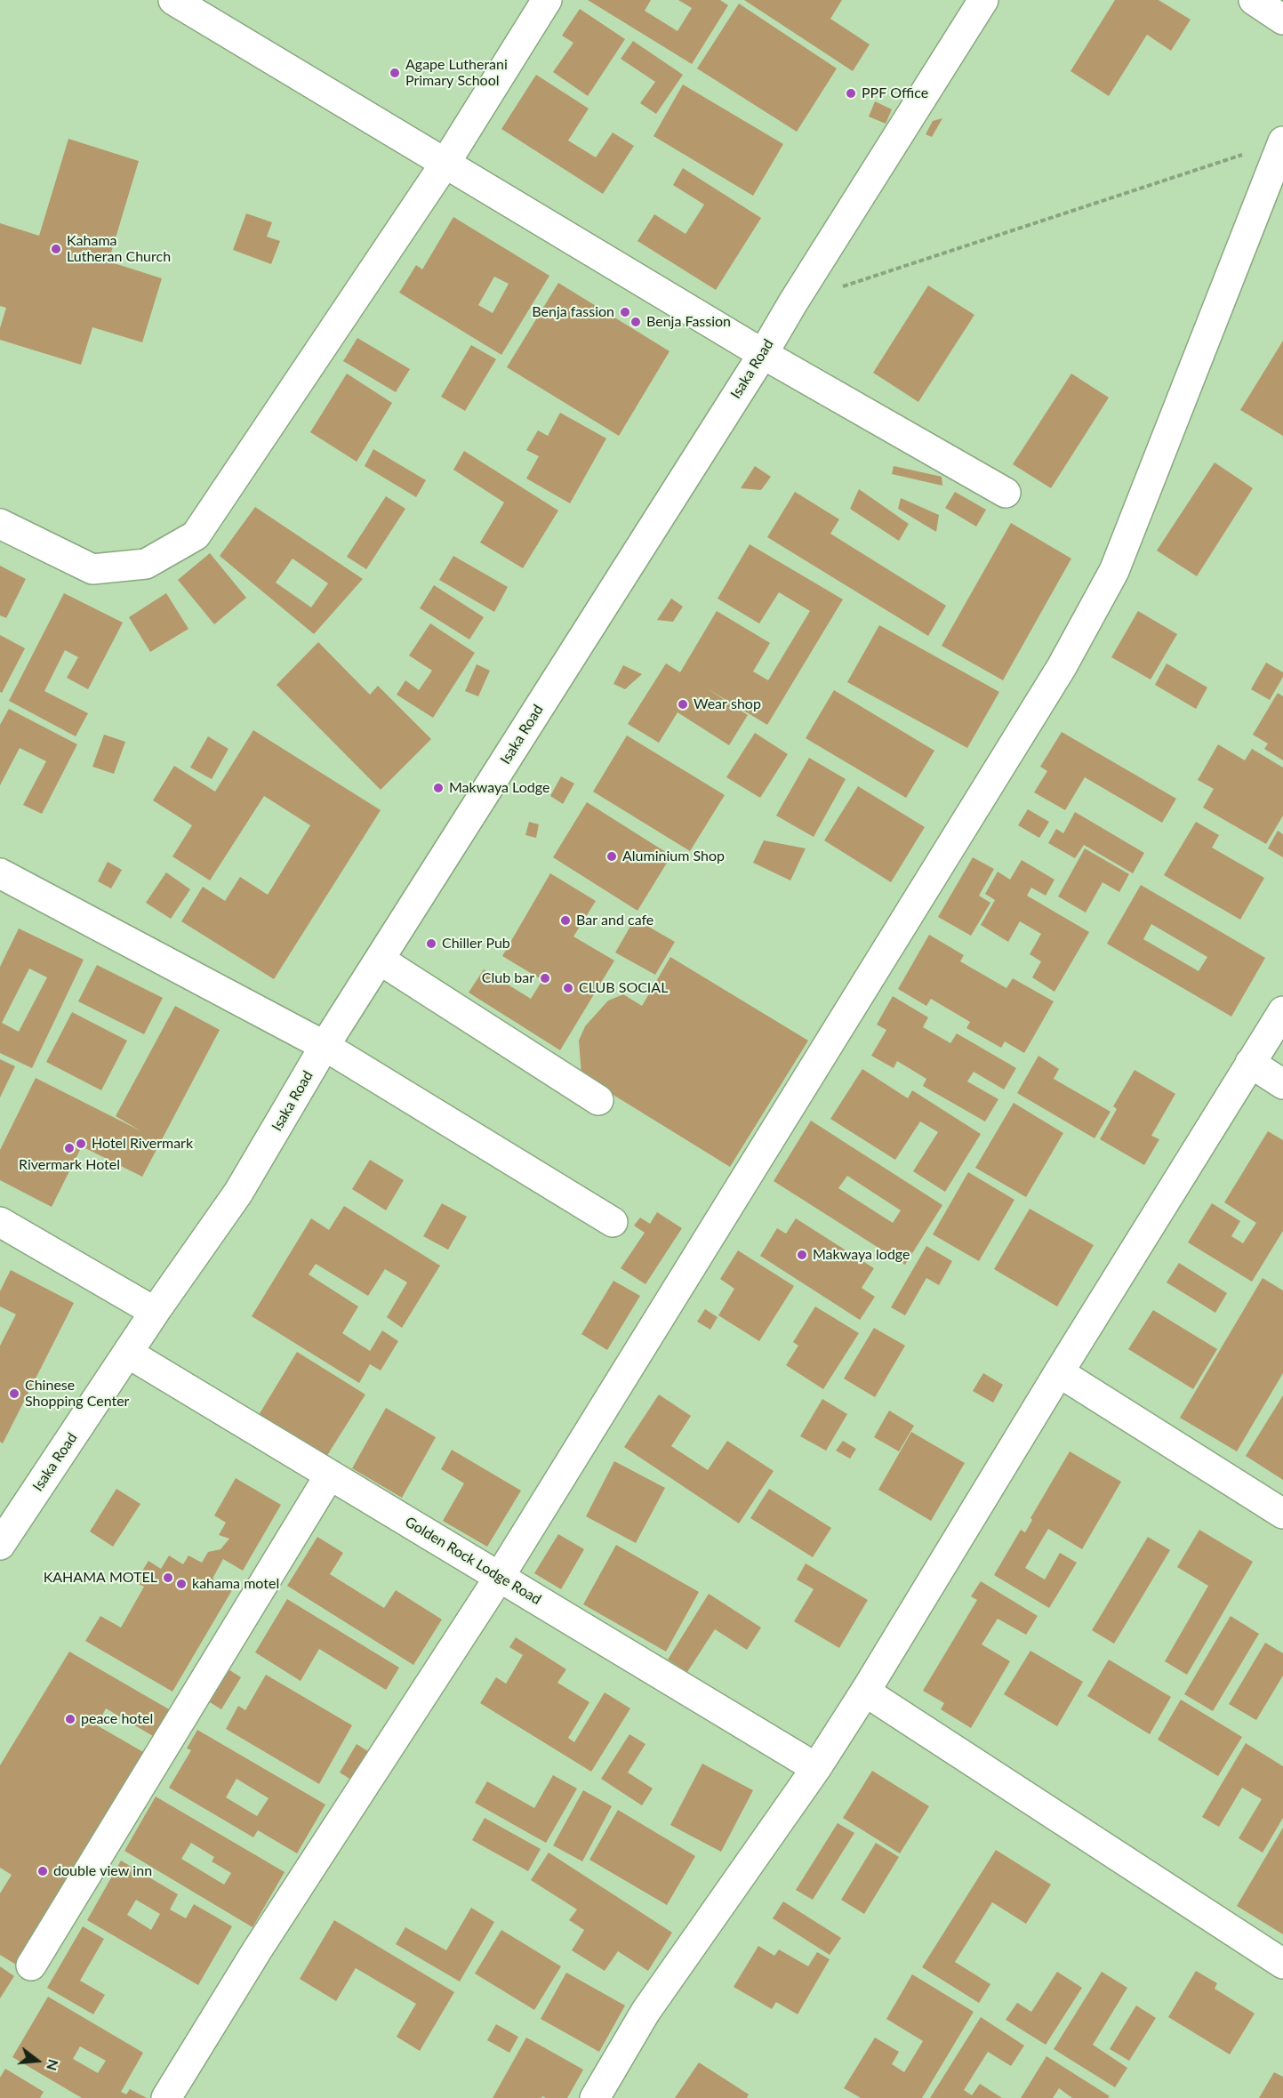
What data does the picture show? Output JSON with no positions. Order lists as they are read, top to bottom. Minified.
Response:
{"streets":{"street":["Isaka Road","Golden Rock Lodge Road"]},"crossings":[["Isaka Road","Golden Rock Lodge Road"]],"places":["Agape Lutherani Primary School","PPF Office","Kahama Lutheran Church","Benja fassion","Benja Fassion","Wear shop","Makwaya Lodge","Aluminium Shop","Bar and cafe","Chiller Pub","Club bar","CLUB SOCIAL","Hotel Rivermark","Rivermark Hotel","Makwaya lodge","Chinese Shopping Center","KAHAMA MOTEL","kahama motel","peace hotel","double view inn"],"north":"right"}
